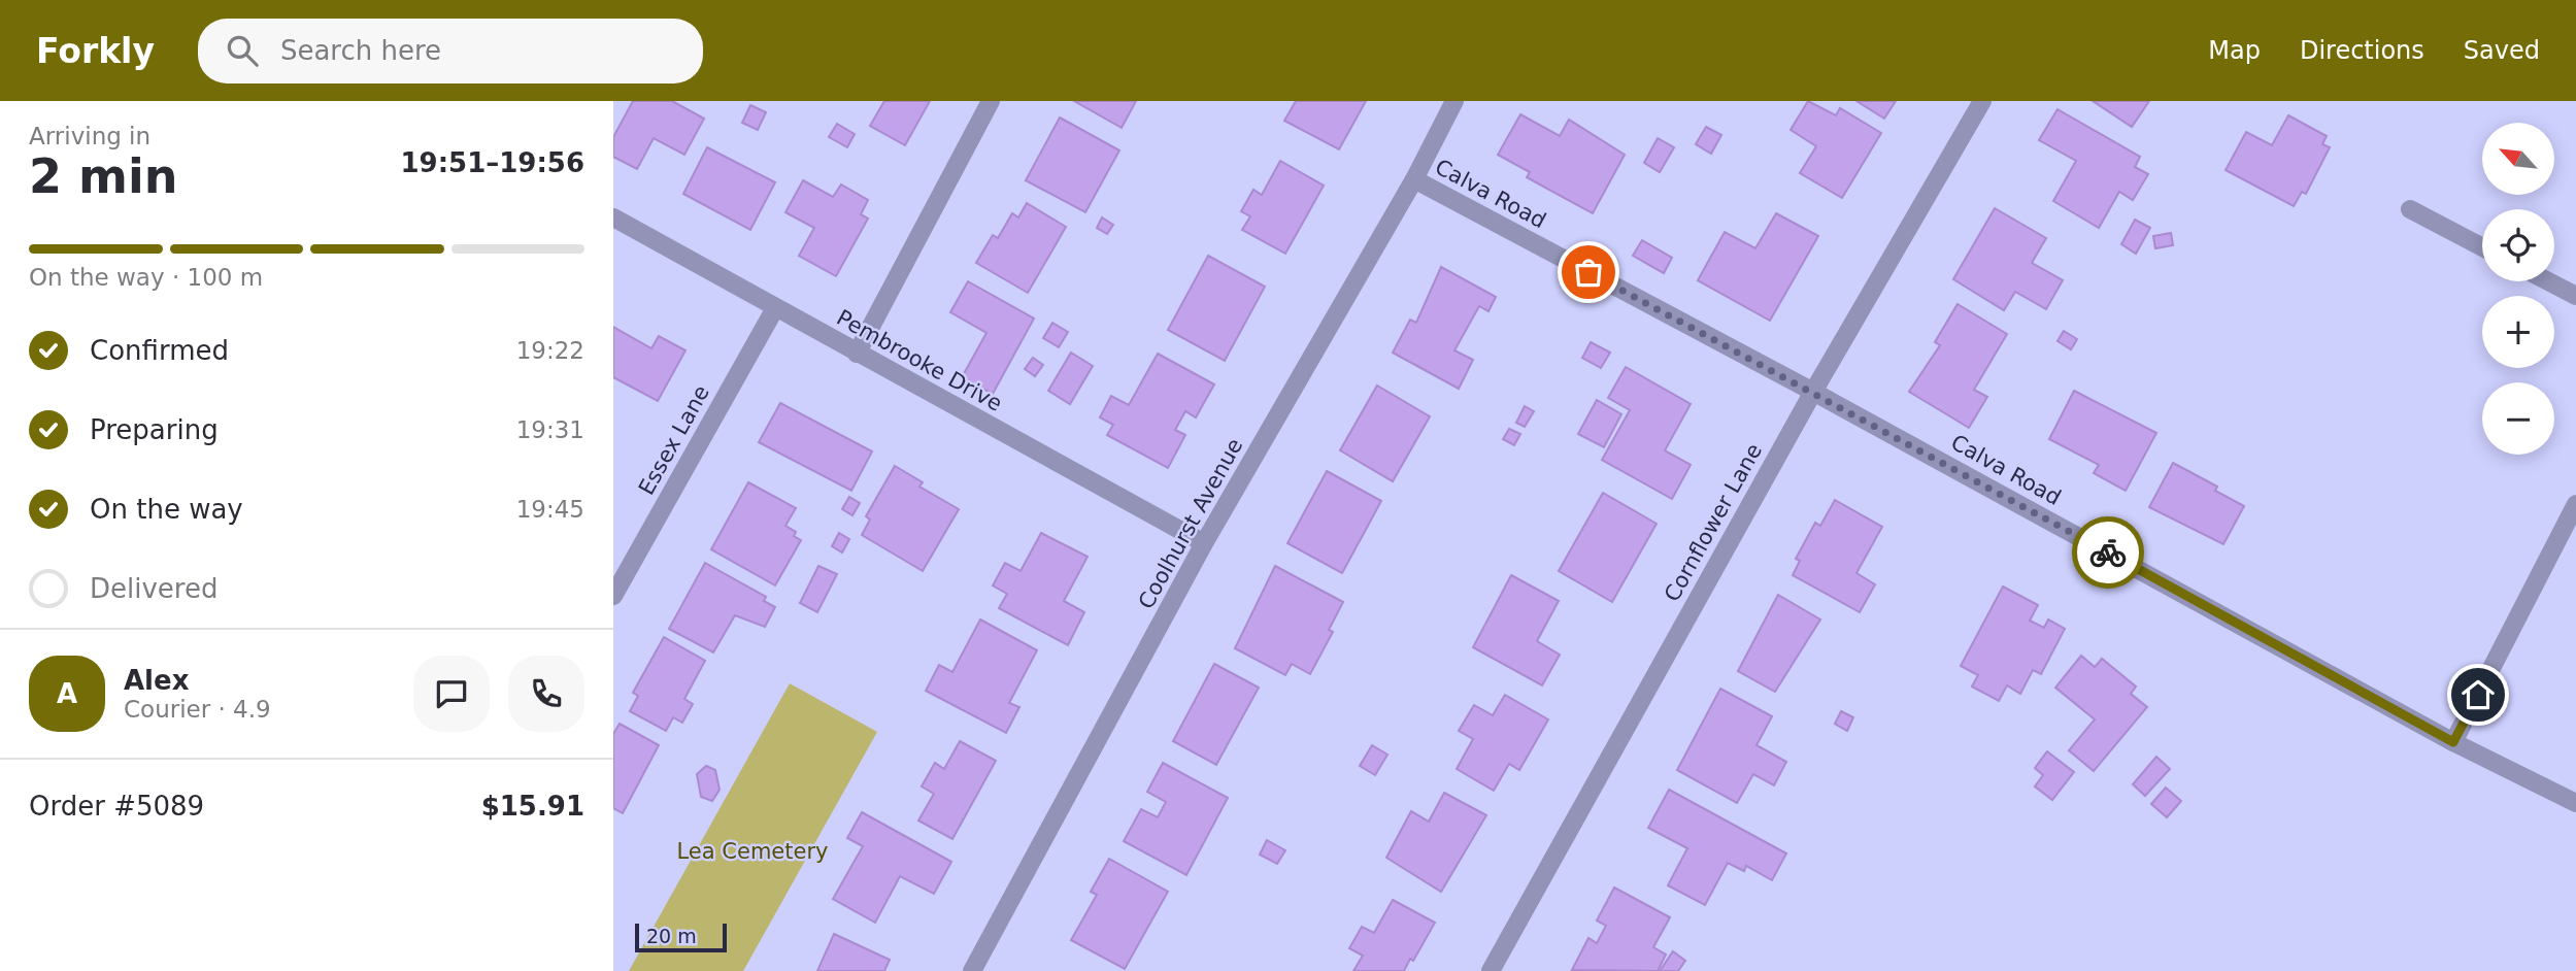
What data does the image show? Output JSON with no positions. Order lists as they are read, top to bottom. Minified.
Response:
{"streets":{"street":["Calva Road","Pembrooke Drive","Essex Lane","Cornflower Lane","Coolhurst Avenue"]},"crossings":[["Calva Road","Cornflower Lane"],["Calva Road","Coolhurst Avenue"],["Pembrooke Drive","Essex Lane"],["Pembrooke Drive","Coolhurst Avenue"]],"parks":["Lea Cemetery"],"scale_bar":"20 m","north":"top left","page":{"header":"Forkly","search":"Search here","nav":["Map","Directions","Saved"],"heading":["2 min","Arriving in","19:51–19:56"],"panel":["Alex","Courier · 4.9","Order #5089","$15.91"],"map_buttons":["+","−"],"bar":"On the way · 100 m","list":[["Confirmed","19:22"],["Preparing","19:31"],["On the way","19:45"],"Delivered"],"round":"A","scale":"20 m"}}
